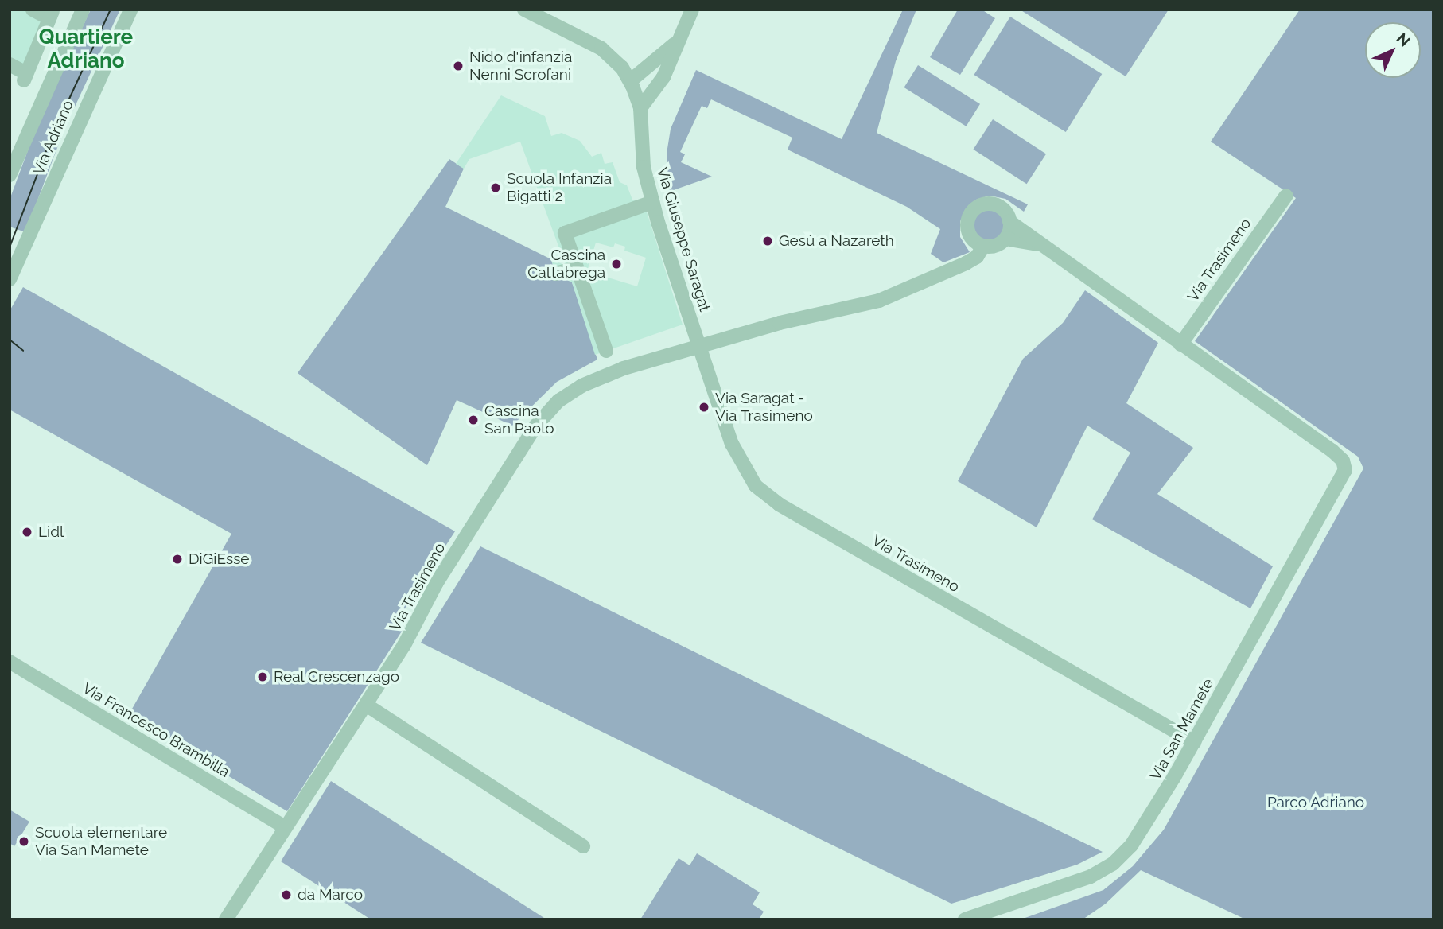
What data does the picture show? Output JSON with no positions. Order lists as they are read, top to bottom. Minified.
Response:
{"streets":{"street":["Via Adriano","Via Giuseppe Saragat","Via Trasimeno","Via San Mamete","Via Francesco Brambilla"]},"crossings":[["Via Giuseppe Saragat","Via Trasimeno"],["Via Trasimeno","Via San Mamete"],["Via Trasimeno","Via Francesco Brambilla"]],"districts":["Quartiere Adriano"],"parks":["Parco Adriano"],"places":["Nido d'infanzia Nenni Scrofani","Scuola Infanzia Bigatti 2","Gesù a Nazareth","Cascina Cattabrega","Via Saragat - Via Trasimeno","Cascina San Paolo","Lidl","DiGiEsse","Real Crescenzago","Scuola elementare Via San Mamete","da Marco"],"north":"top right"}
